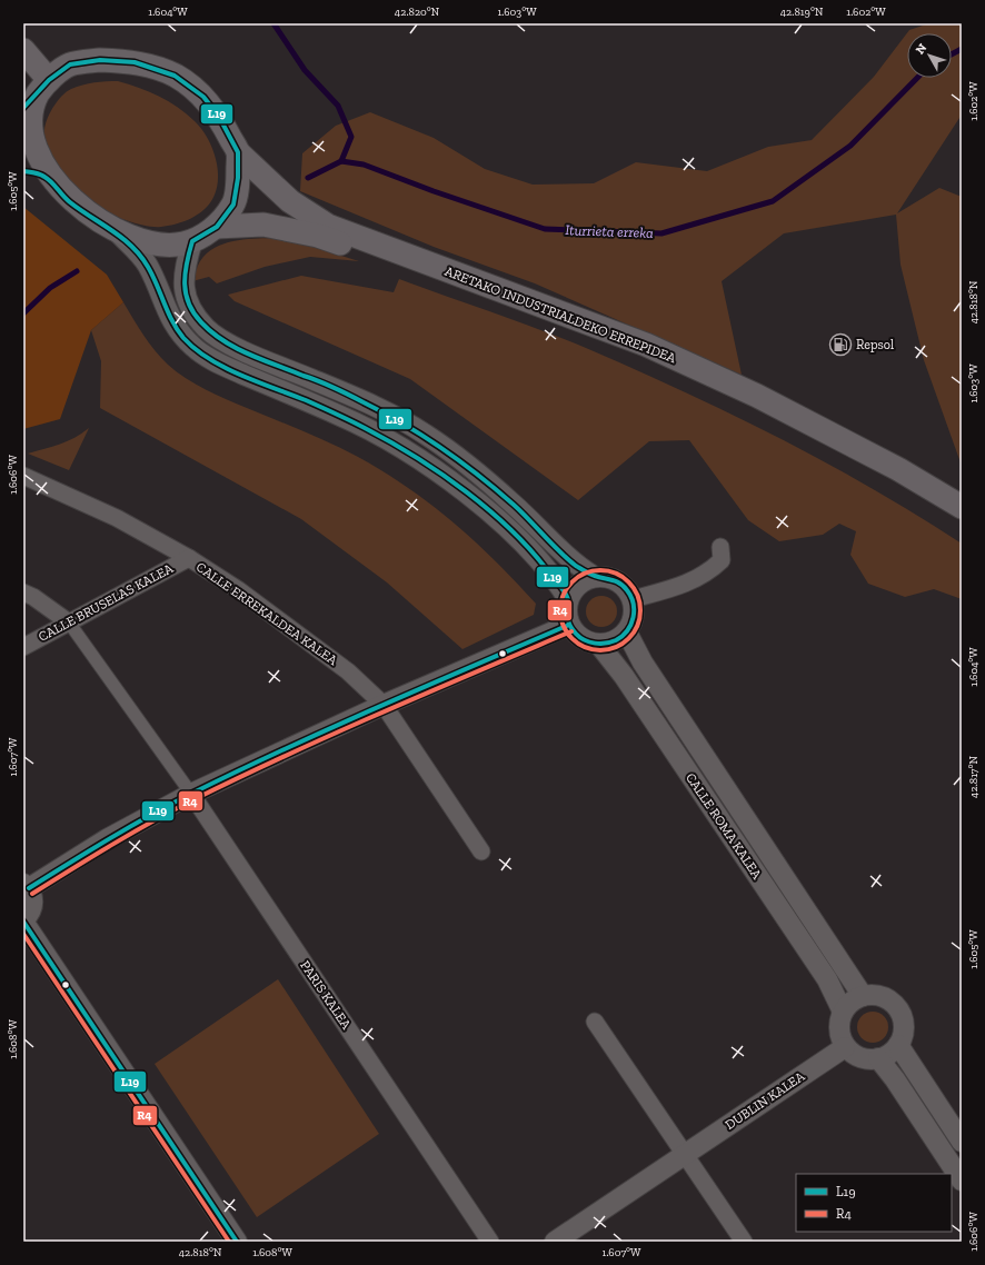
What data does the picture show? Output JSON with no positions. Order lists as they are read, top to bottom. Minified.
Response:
{"streets":{"main road":["ARETAKO INDUSTRIALDEKO ERREPIDEA"],"street":["CALLE BRUSELAS KALEA","CALLE ERREKALDEA KALEA","CALLE ROMA KALEA","PARIS KALEA","DUBLIN KALEA"]},"crossings":[["CALLE BRUSELAS KALEA","CALLE ERREKALDEA KALEA"],["CALLE ROMA KALEA","DUBLIN KALEA"]],"water":["Iturrieta erreka"],"places":{"fuel station":["Repsol"]},"lines":["transit line L19","transit line R4"],"legend":["L19","R4"],"north":"top left","coordinates":["1.604°W","42.820°N","1.603°W","42.819°N","1.602°W","1.605°W","42.818°N","1.606°W","1.607°W","42.817°N","1.608°W"]}
